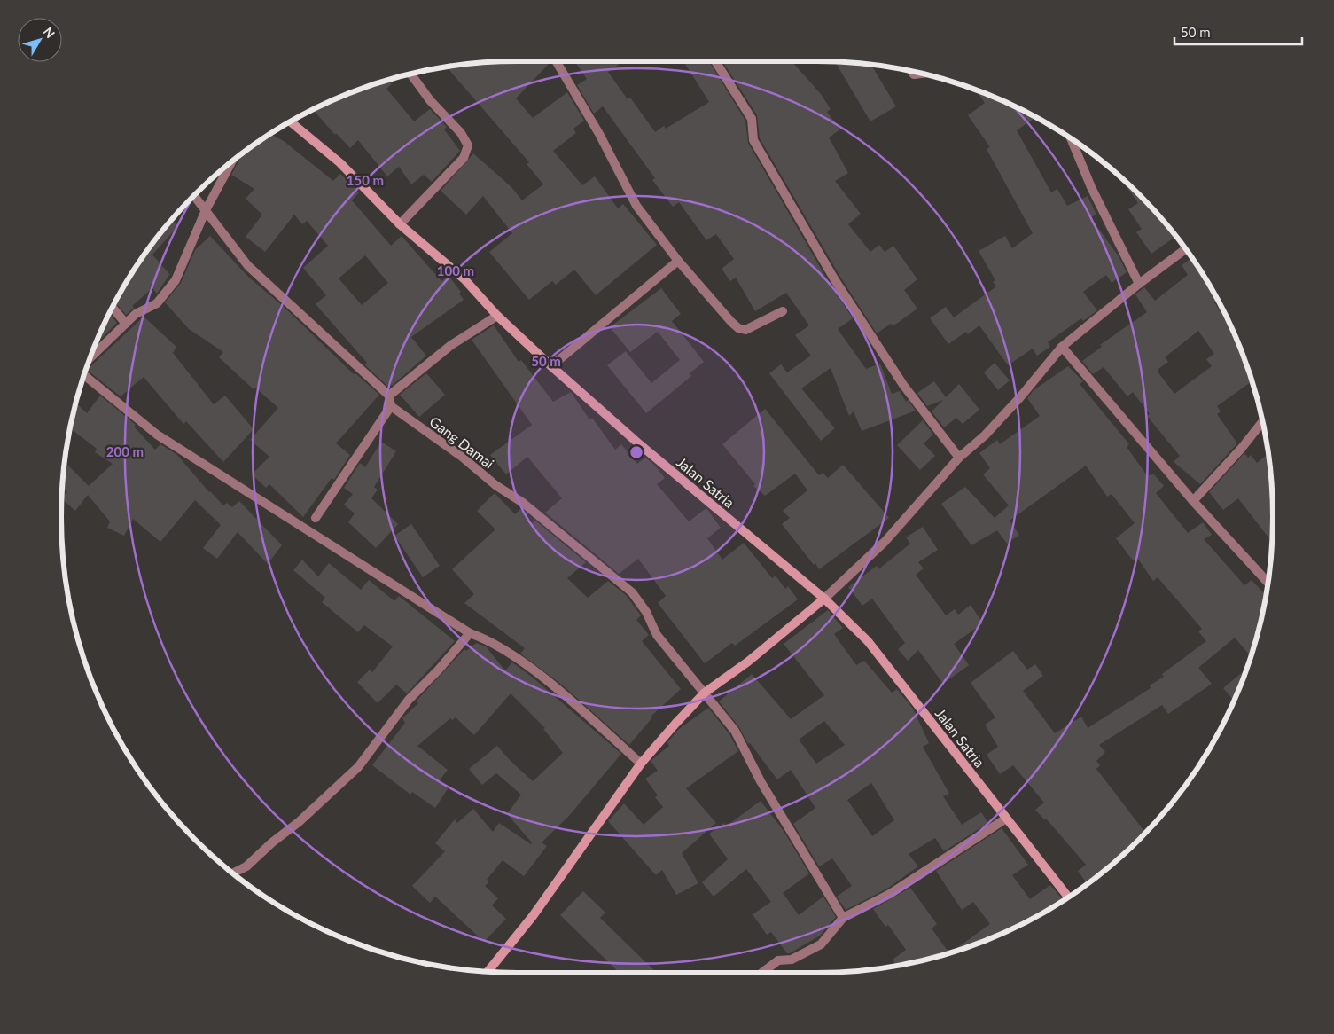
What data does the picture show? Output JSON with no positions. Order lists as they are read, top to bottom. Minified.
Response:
{"streets":{"street":["Gang Damai","Jalan Satria"]},"scale_bar":"50 m","north":"top right","rings":["150 m","100 m","50 m","200 m"]}
